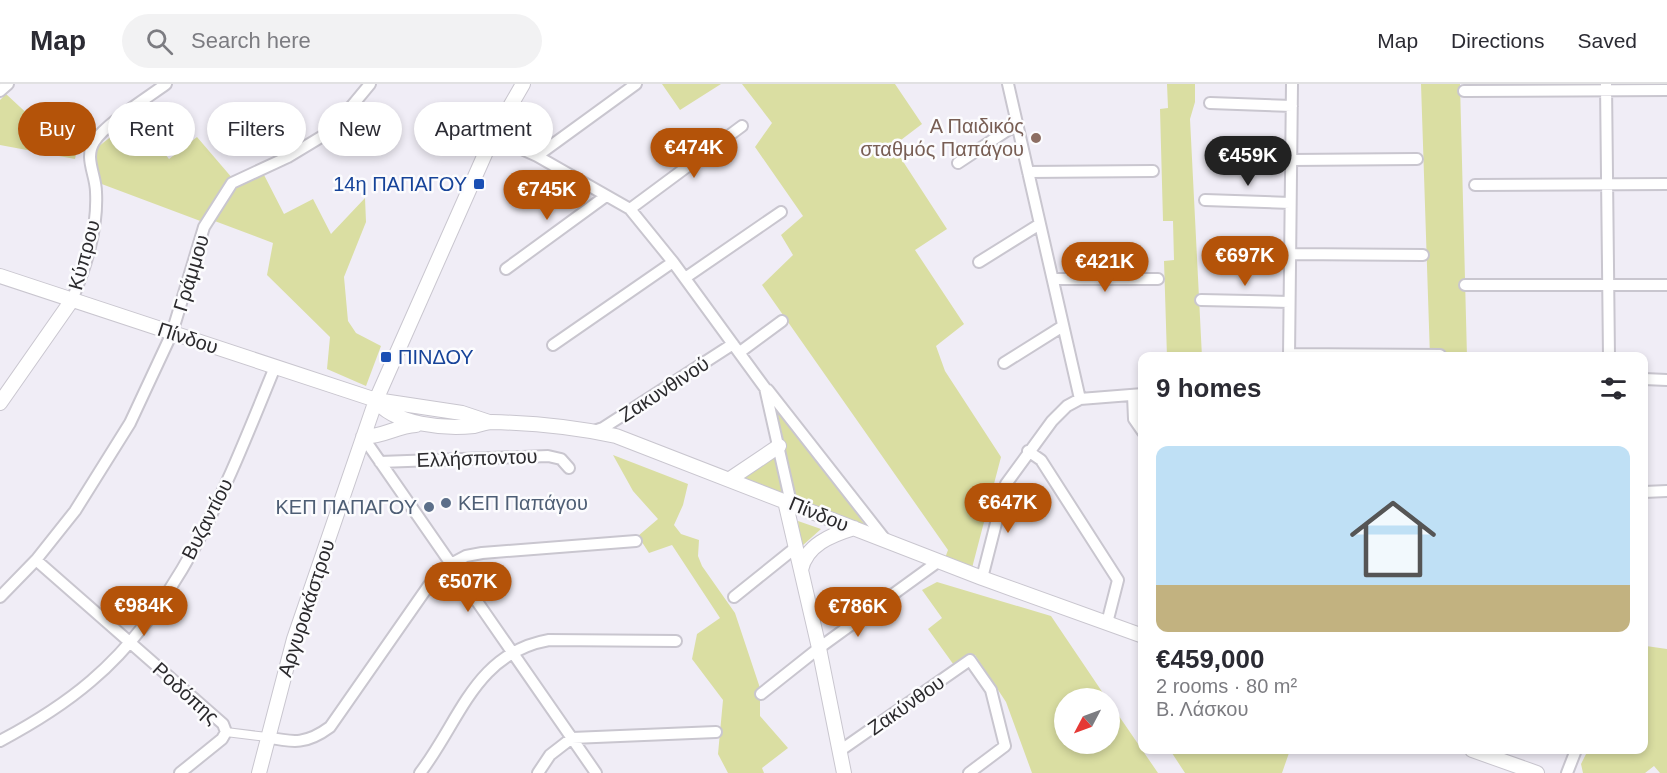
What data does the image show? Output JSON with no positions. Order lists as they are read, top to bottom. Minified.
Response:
{"streets":{"street":["Κύπρου","Γράμμου","Πίνδου","Ζακυνθινού","Ελλήσποντου","Βυζαντίου","Αργυροκάστρου","Ροδόπης","Ζακύνθου"]},"crossings":[["Κύπρου","Πίνδου"],["Γράμμου","Πίνδου"],["Γράμμου","Ροδόπης"],["Πίνδου","Ζακυνθινού"],["Πίνδου","Βυζαντίου"],["Πίνδου","Αργυροκάστρου"],["Ελλήσποντου","Αργυροκάστρου"],["Βυζαντίου","Ροδόπης"]],"places":{"other":["Α Παιδικός σταθμός Παπάγου","ΚΕΠ Παπάγου","ΚΕΠ ΠΑΠΑΓΟΥ"],"transit":["14η ΠΑΠΑΓΟΥ","ΠΙΝΔΟΥ"]},"north":"bottom left","page":{"header":"Map","search":"Search here","nav":["Map","Directions","Saved"],"chip":["Buy","Rent","Filters","New","Apartment"],"price":["€474K","€459K","€745K","€697K","€421K","€647K","€507K","€984K","€786K"],"heading":"9 homes","list":[{"name":"€459,000","note":"2 rooms · 80 m² · Β. Λάσκου"}]}}
